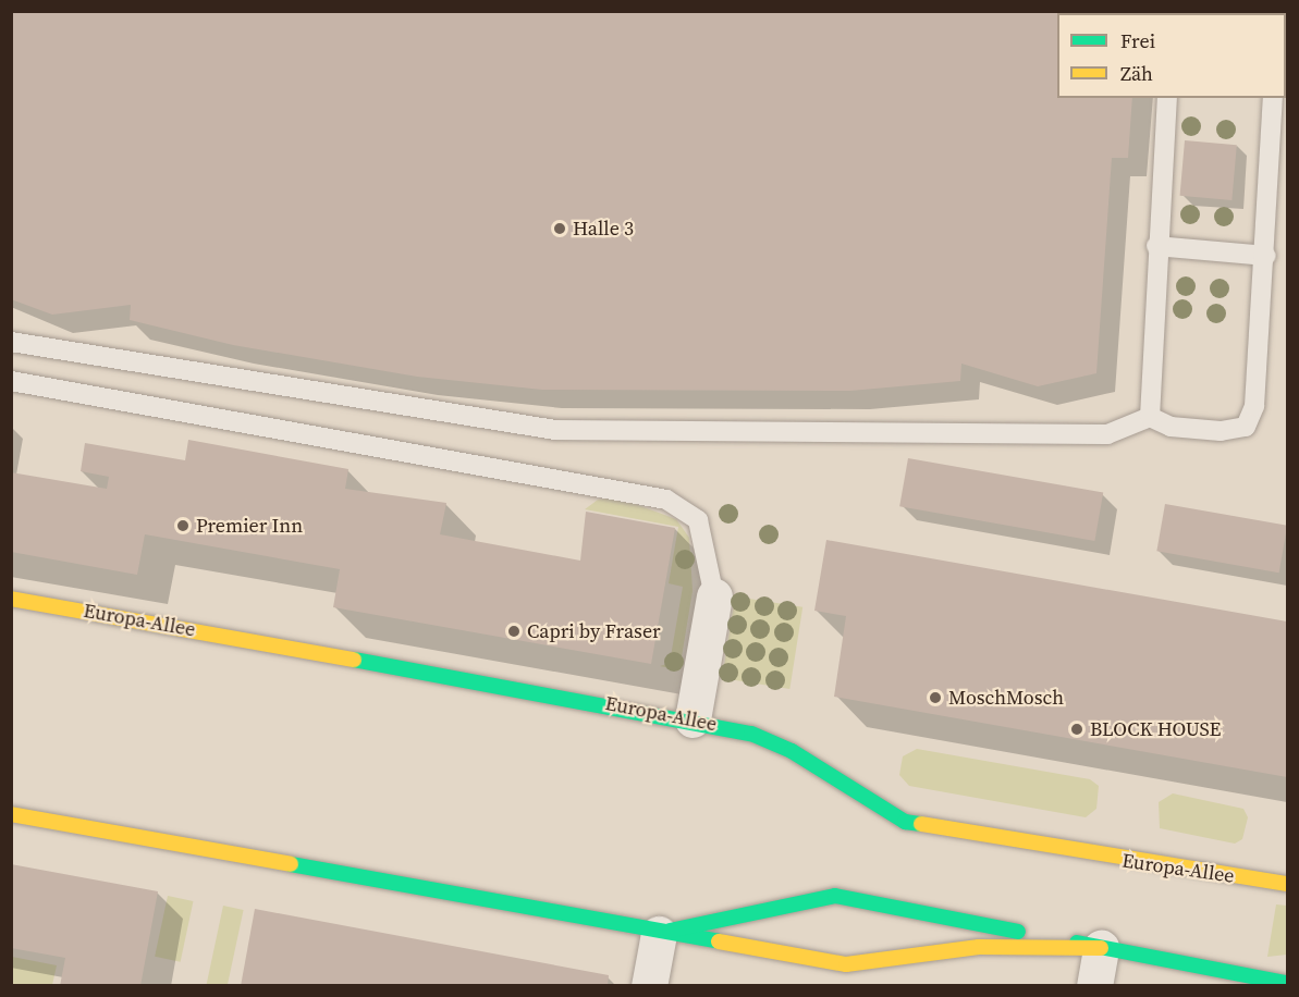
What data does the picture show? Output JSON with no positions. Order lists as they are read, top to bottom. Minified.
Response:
{"streets":{"street":["Europa-Allee"]},"places":["Halle 3","Premier Inn","Capri by Fraser","MoschMosch","BLOCK HOUSE"],"legend":["Frei","Zäh"]}
